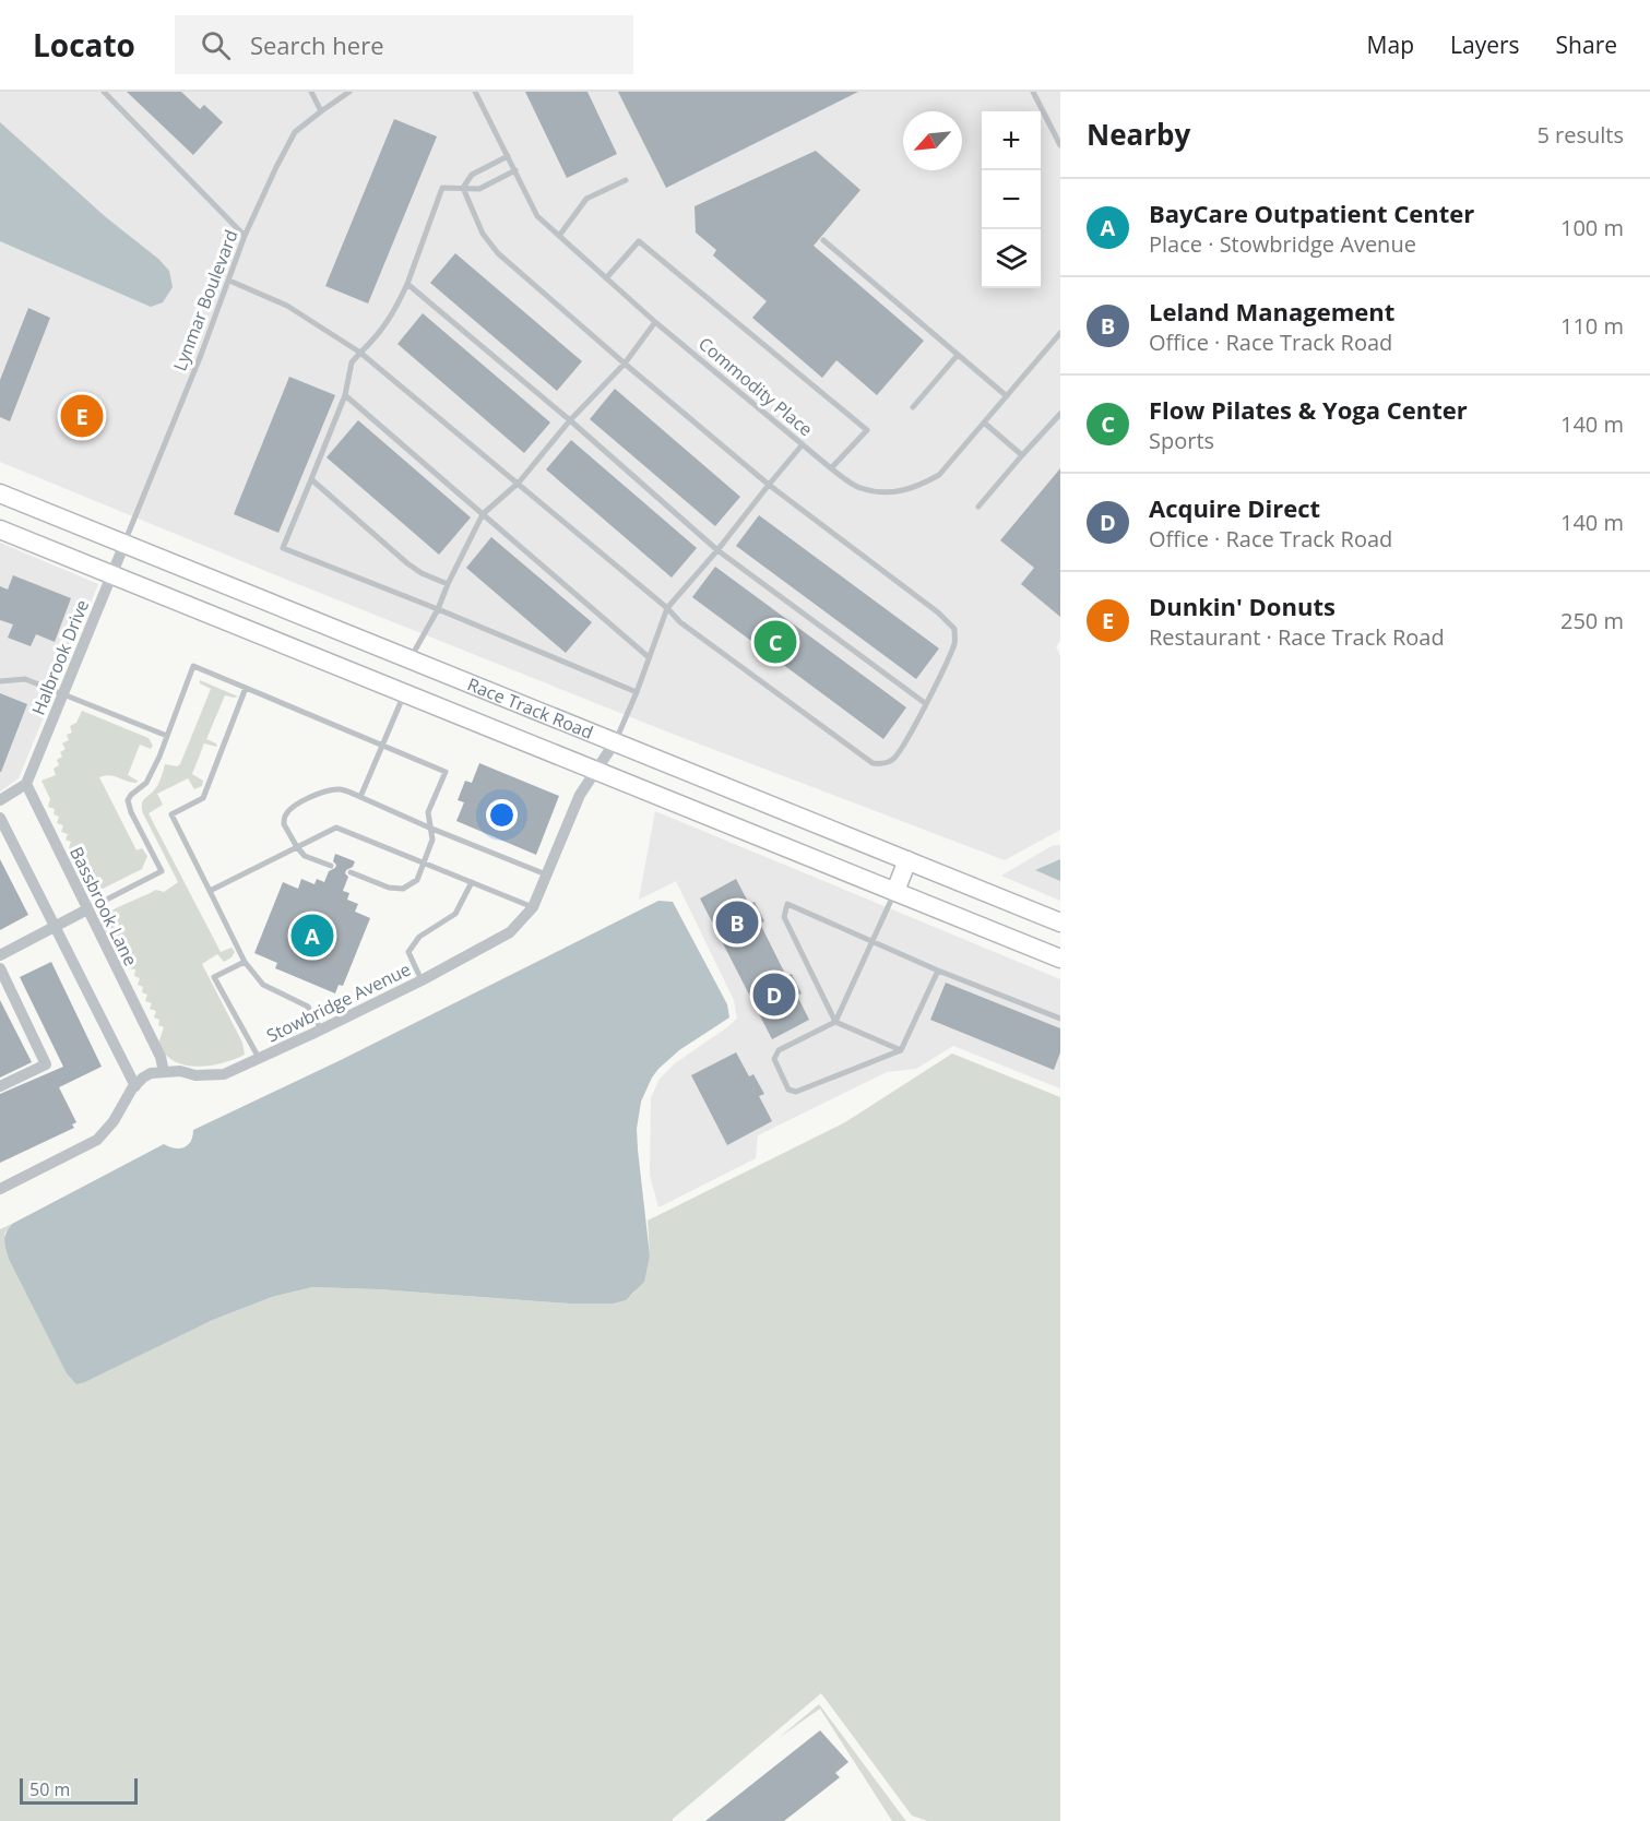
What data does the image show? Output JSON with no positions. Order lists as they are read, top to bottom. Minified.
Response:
{"streets":{"main road":["Race Track Road"],"street":["Halbrook Drive","Bassbrook Lane","Stowbridge Avenue"],"lane":["Lynmar Boulevard","Commodity Place"]},"crossings":[["Lynmar Boulevard","Halbrook Drive"],["Lynmar Boulevard","Race Track Road"],["Halbrook Drive","Race Track Road"],["Halbrook Drive","Bassbrook Lane"],["Race Track Road","Stowbridge Avenue"],["Bassbrook Lane","Stowbridge Avenue"]],"scale_bar":"50 m","north":"bottom left","page":{"header":"Locato","search":"Search here","nav":["Map","Layers","Share"],"heading":["Nearby","5 results"],"map_buttons":["+","−"],"list":[{"mark":"A","name":"BayCare Outpatient Center","note":"Place · Stowbridge Avenue","value":"100 m"},{"mark":"B","name":"Leland Management","note":"Office · Race Track Road","value":"110 m"},{"mark":"C","name":"Flow Pilates & Yoga Center","note":"Sports","value":"140 m"},{"mark":"D","name":"Acquire Direct","note":"Office · Race Track Road","value":"140 m"},{"mark":"E","name":"Dunkin' Donuts","note":"Restaurant · Race Track Road","value":"250 m"}],"pins":["E","C","B","A","D"],"scale":"50 m"}}
